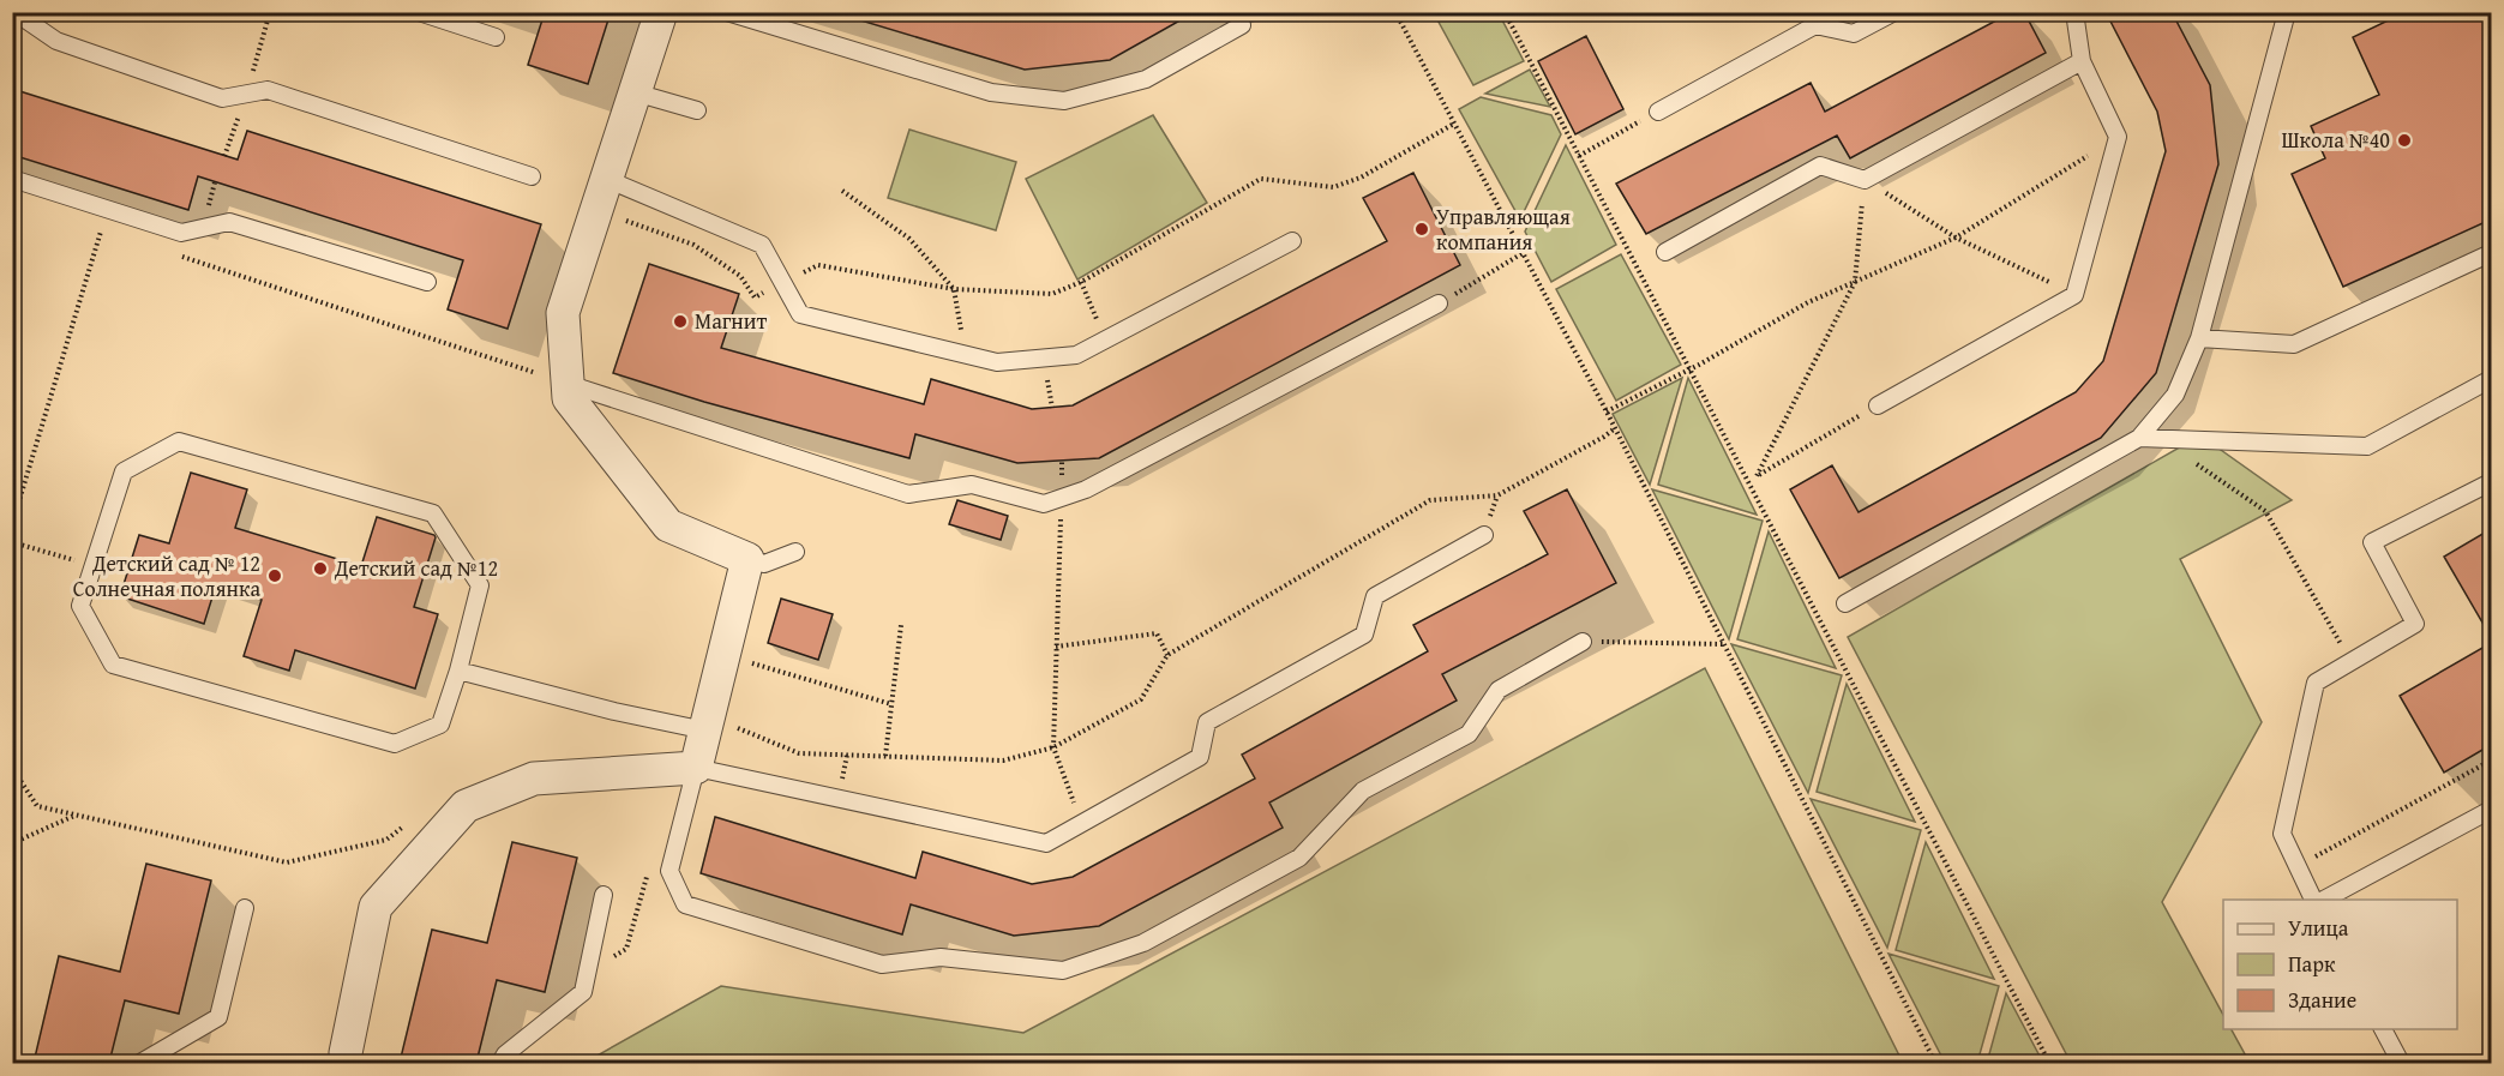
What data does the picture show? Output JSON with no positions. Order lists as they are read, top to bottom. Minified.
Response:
{"places":["Школа №40","Управляющая компания","Магнит","Детский сад №12","Детский сад № 12 Солнечная полянка"],"legend":["Улица","Парк","Здание"]}
